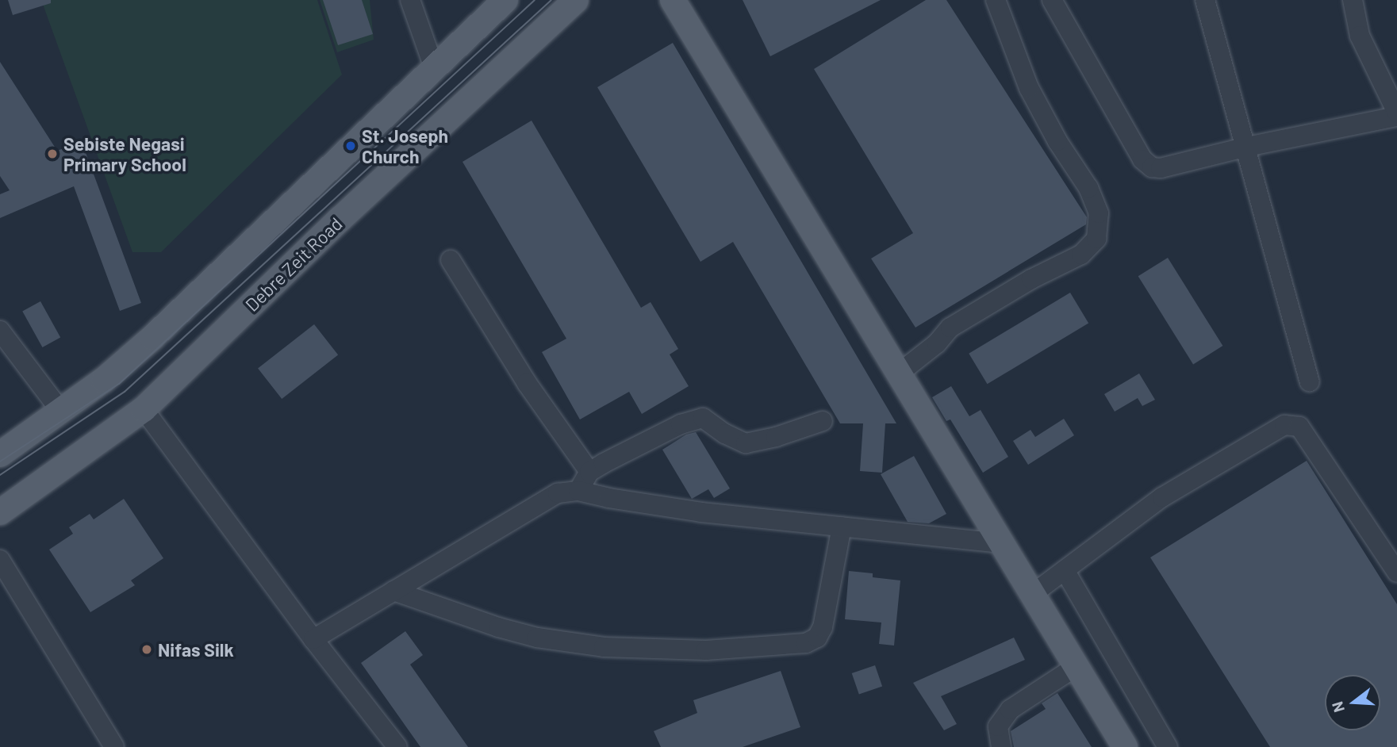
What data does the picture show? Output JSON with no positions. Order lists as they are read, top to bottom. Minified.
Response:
{"streets":{"main road":["Debre Zeit Road"]},"places":["St. Joseph Church","Sebiste Negasi Primary School","Nifas Silk"],"north":"left"}
